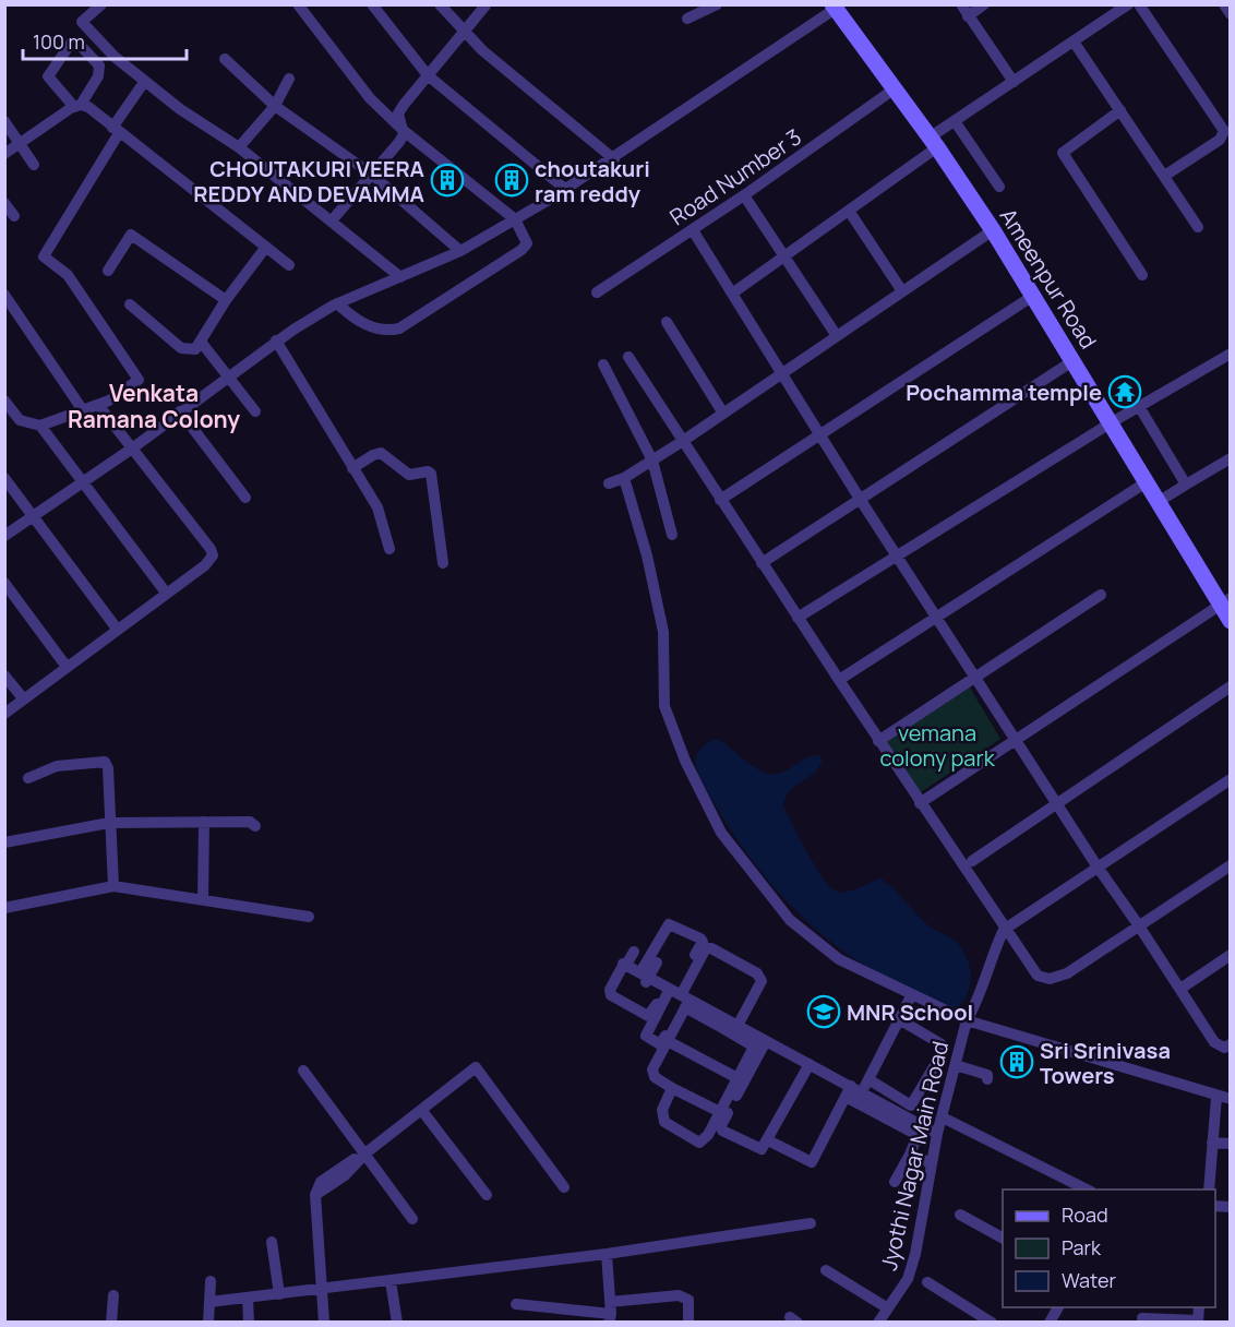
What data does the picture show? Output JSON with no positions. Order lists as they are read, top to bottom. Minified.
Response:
{"streets":{"street":["Road Number 3","Ameenpur Road","Jyothi Nagar Main Road"]},"crossings":[["Road Number 3","Ameenpur Road"]],"districts":["Venkata Ramana Colony"],"parks":["vemana colony park"],"places":{"building":["CHOUTAKURI VEERA REDDY AND DEVAMMA","choutakuri ram reddy","Sri Srinivasa Towers"],"temple":["Pochamma temple"],"school or university":["MNR School"]},"legend":["Road","Park","Water"],"scale_bar":"100 m"}
